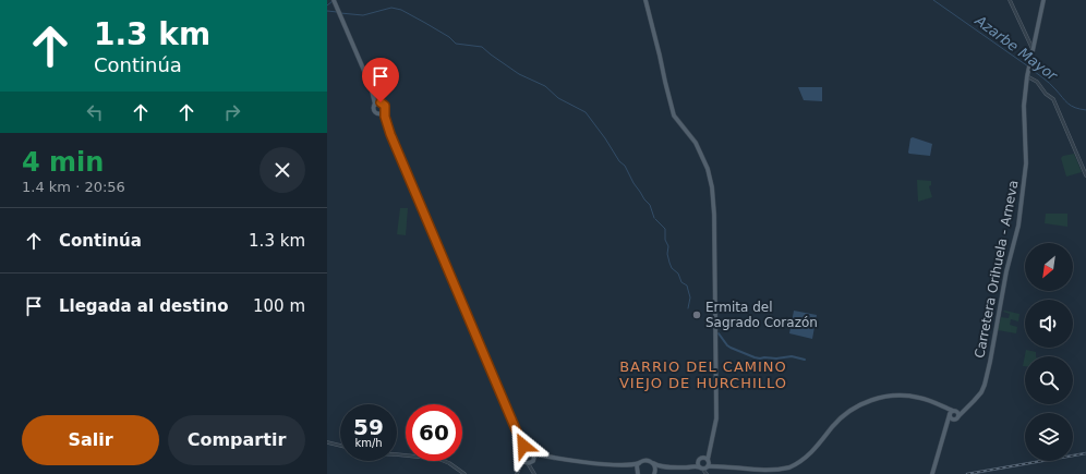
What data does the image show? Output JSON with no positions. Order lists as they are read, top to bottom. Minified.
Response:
{"streets":{"main road":["Carretera Orihuela - Arneva"]},"districts":["BARRIO DEL CAMINO VIEJO DE HURCHILLO"],"water":["Azarbe Mayor"],"places":["Ermita del Sagrado Corazón"],"north":"bottom left","page":{"turn":["1.3 km","Continúa"],"heading":["4 min","1.4 km · 20:56"],"list":[{"name":"Continúa","value":"1.3 km"},{"name":"Llegada al destino","value":"100 m"}],"speed":"59 km/h","limit":"60","buttons":["Salir","Compartir"]}}
